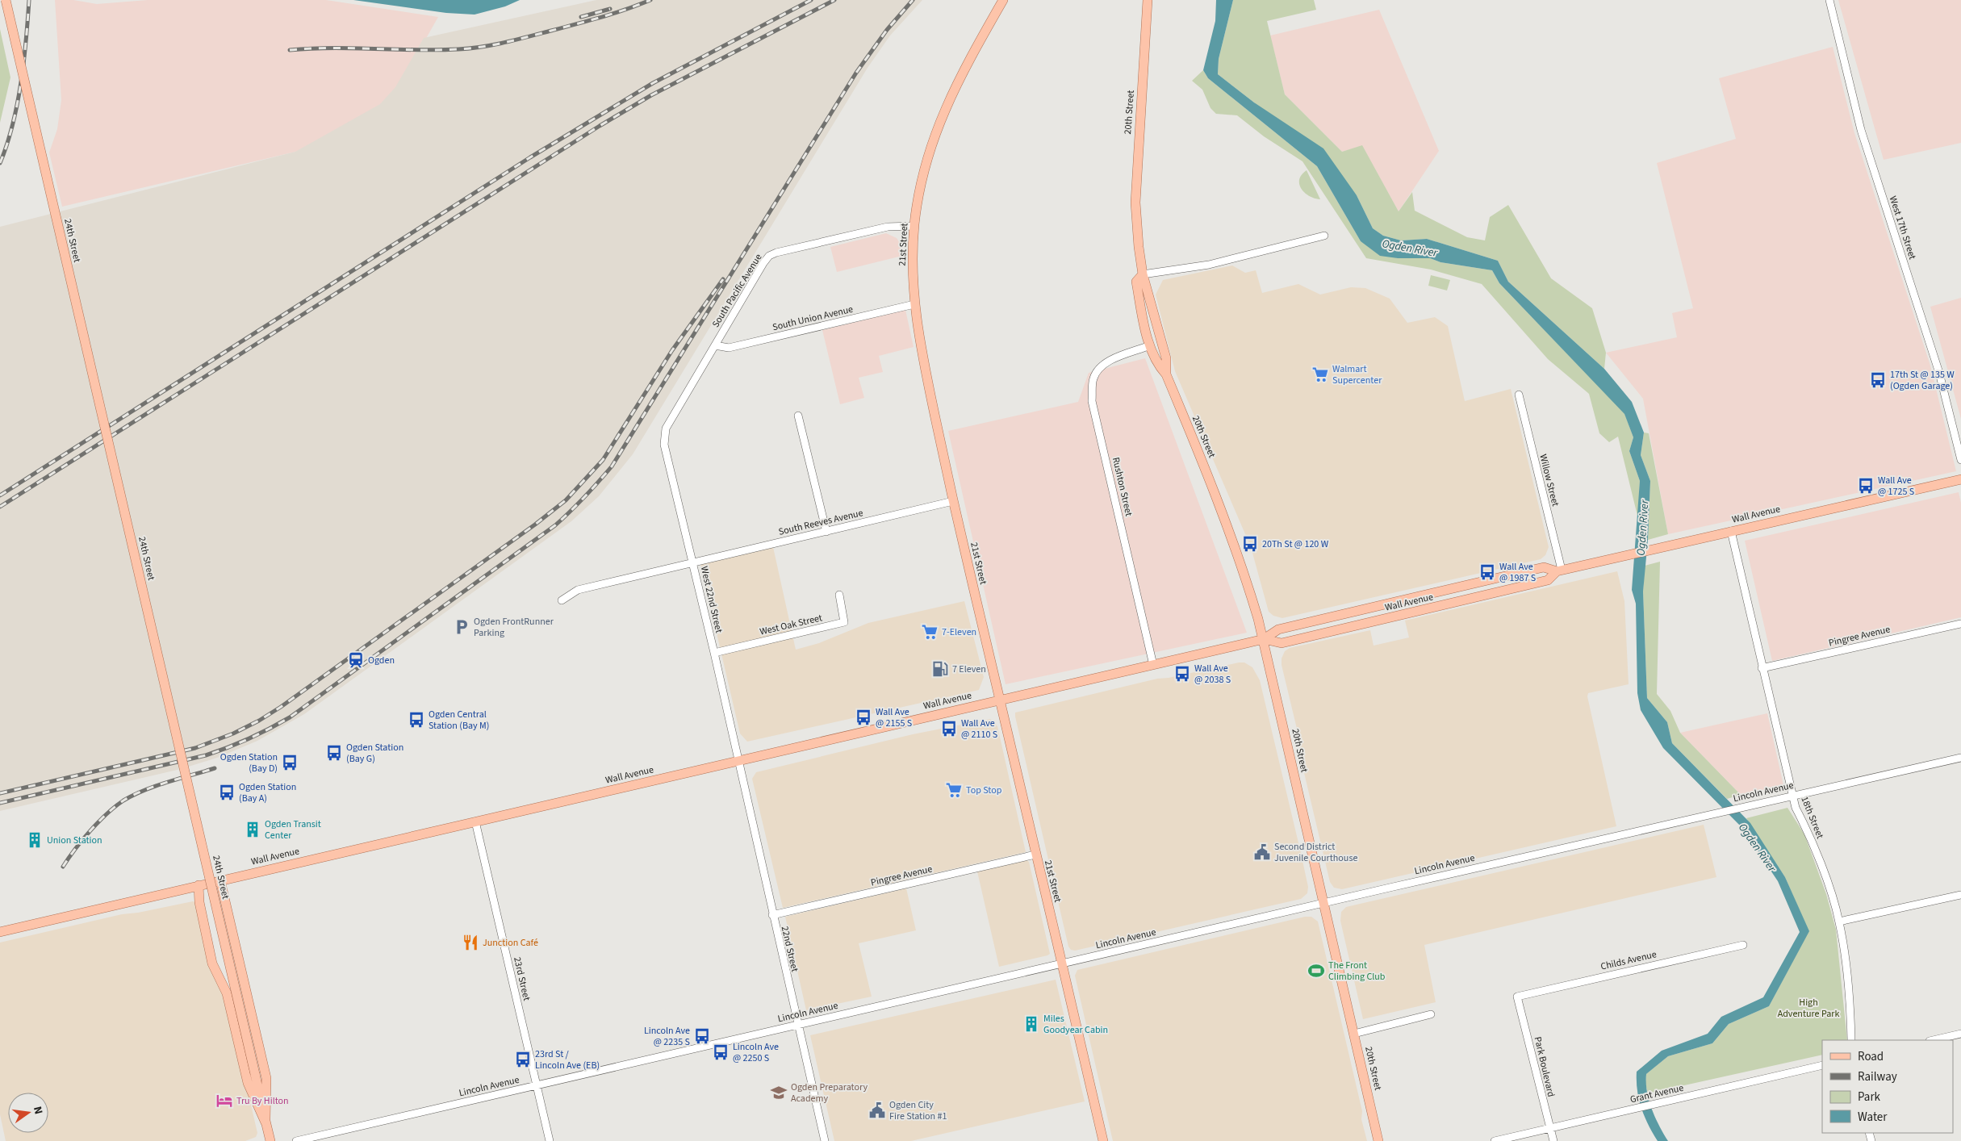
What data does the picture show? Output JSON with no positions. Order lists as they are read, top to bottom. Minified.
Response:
{"streets":{"main road":["20th Street","24th Street","21st Street","Wall Avenue"],"street":["West 17th Street","South Pacific Avenue","South Union Avenue","Willow Street","Rushton Street","South Reeves Avenue","West 22nd Street","West Oak Street","Pingree Avenue","Lincoln Avenue","18th Street","22nd Street","Childs Avenue","23rd Street","Park Boulevard","Grant Avenue"]},"crossings":[["20th Street","Rushton Street"],["20th Street","Wall Avenue"],["20th Street","Lincoln Avenue"],["24th Street","Wall Avenue"],["21st Street","South Pacific Avenue"],["21st Street","South Union Avenue"],["21st Street","Wall Avenue"],["21st Street","South Reeves Avenue"],["21st Street","Pingree Avenue"],["21st Street","Lincoln Avenue"],["South Pacific Avenue","South Union Avenue"],["South Pacific Avenue","West 22nd Street"],["Willow Street","Wall Avenue"],["Rushton Street","Wall Avenue"],["Wall Avenue","West 22nd Street"],["Wall Avenue","18th Street"],["Wall Avenue","22nd Street"],["Wall Avenue","23rd Street"],["South Reeves Avenue","West 22nd Street"],["West 22nd Street","West Oak Street"],["West 22nd Street","22nd Street"],["Pingree Avenue","18th Street"],["Pingree Avenue","22nd Street"],["Lincoln Avenue","18th Street"],["Lincoln Avenue","22nd Street"],["Lincoln Avenue","23rd Street"],["Childs Avenue","Park Boulevard"],["Park Boulevard","Grant Avenue"]],"water":["Ogden River"],"parks":["High Adventure Park"],"places":{"supermarket":["Walmart Supercenter","7-Eleven","Top Stop"],"bus stop":["17th St @ 135 W (Ogden Garage)","Wall Ave @ 1725 S","20Th St @ 120 W","Wall Ave @ 1987 S","Wall Ave @ 2038 S","Wall Ave @ 2155 S","Ogden Central Station (Bay M)","Wall Ave @ 2110 S","Ogden Station (Bay G)","Ogden Station (Bay D)","Ogden Station (Bay A)","Lincoln Ave @ 2235 S","Lincoln Ave @ 2250 S","23rd St / Lincoln Ave (EB)"],"parking":["Ogden FrontRunner Parking"],"station":["Ogden"],"fuel station":["7 Eleven"],"building":["Ogden Transit Center","Union Station","Miles Goodyear Cabin"],"public building":["Second District Juvenile Courthouse","Ogden City Fire Station #1"],"restaurant":["Junction Café"],"sports":["The Front Climbing Club"],"school or university":["Ogden Preparatory Academy"],"hotel":["Tru By Hilton"]},"legend":["Road","Railway","Park","Water"],"north":"right"}
